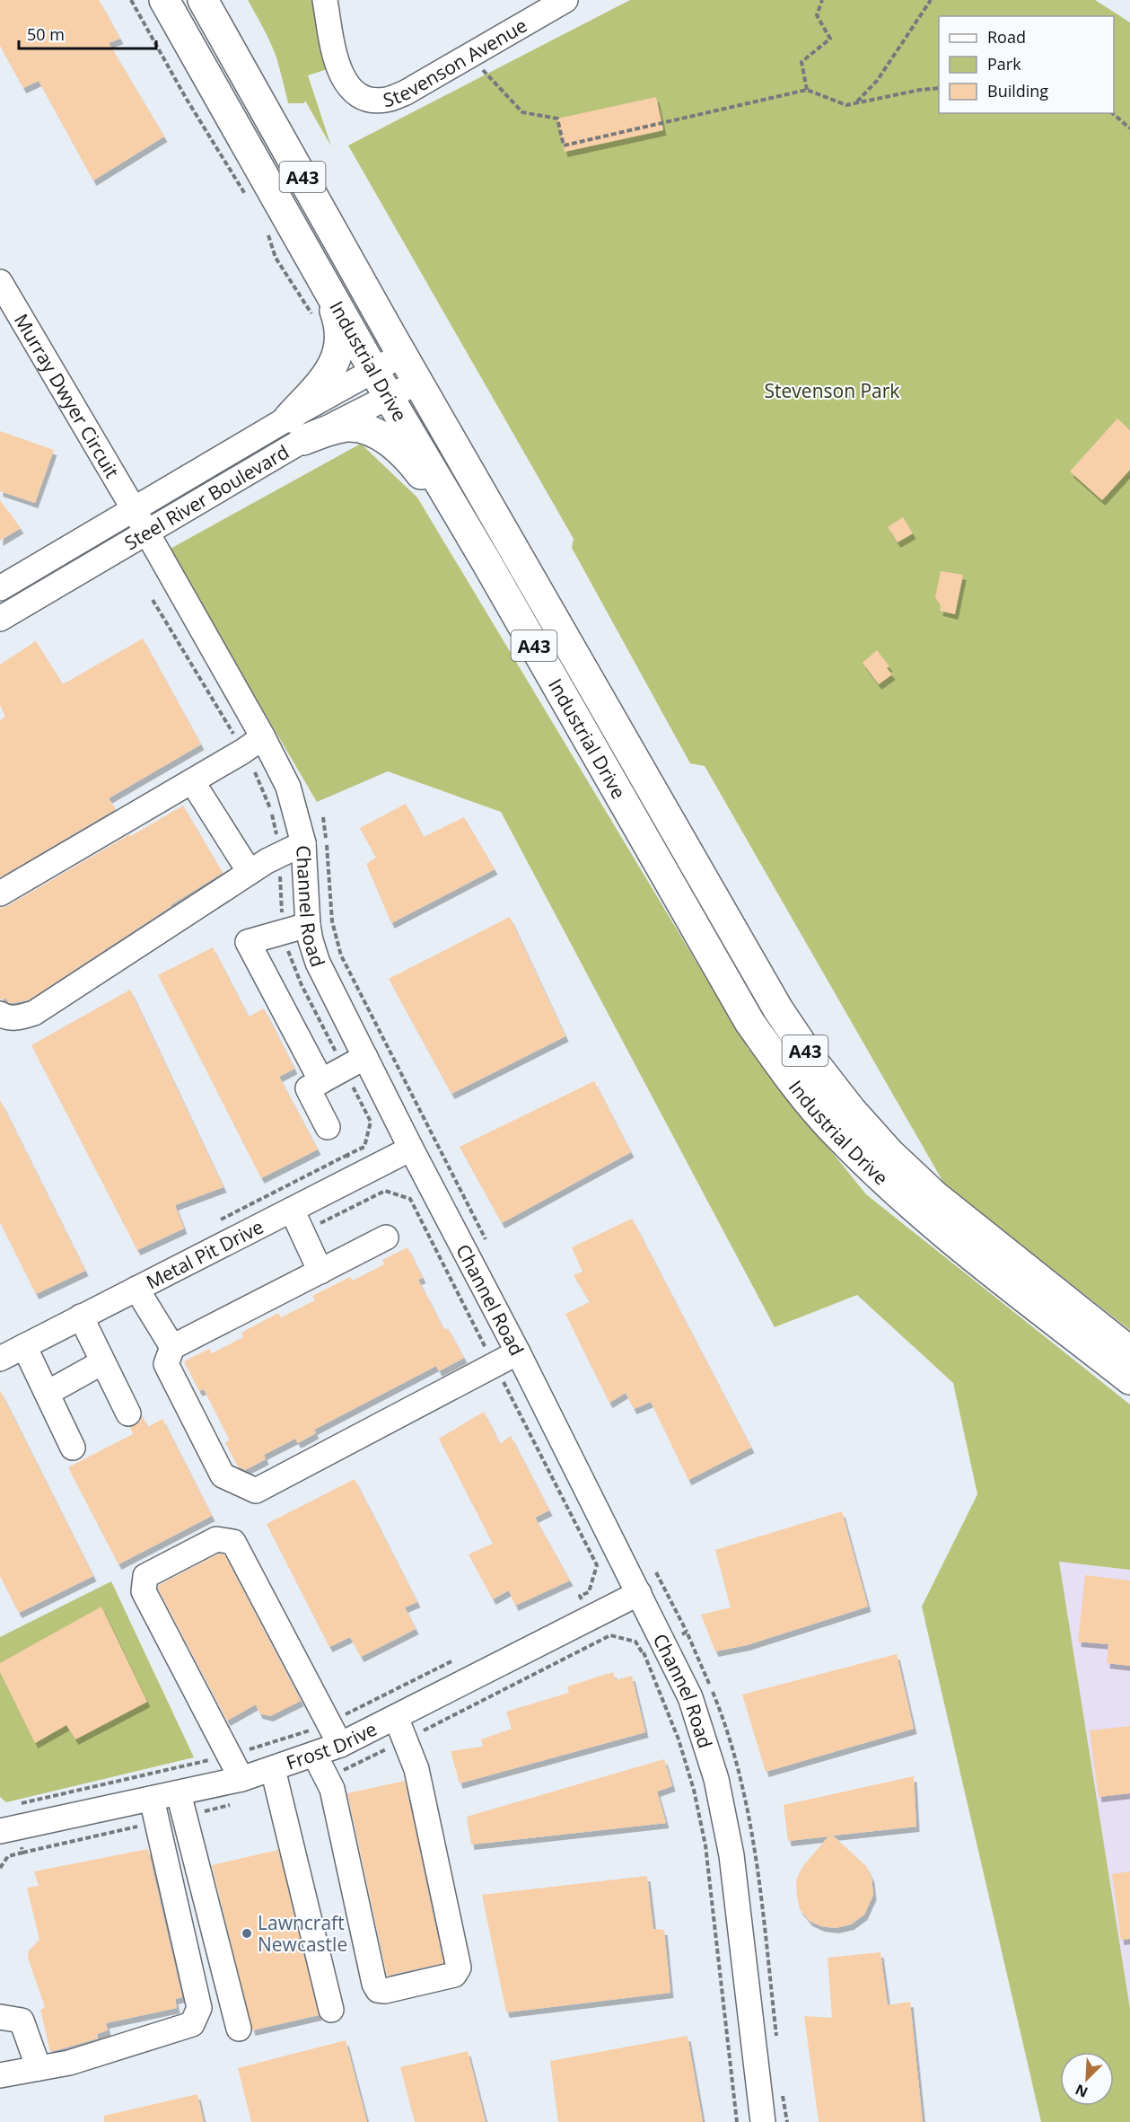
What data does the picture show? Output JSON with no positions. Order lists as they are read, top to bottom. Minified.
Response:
{"streets":{"highway":["A43","Industrial Drive"],"street":["Stevenson Avenue","Murray Dwyer Circuit","Steel River Boulevard","Channel Road","Metal Pit Drive","Frost Drive"]},"crossings":[["Industrial Drive","Steel River Boulevard"],["Murray Dwyer Circuit","Steel River Boulevard"],["Murray Dwyer Circuit","Channel Road"],["Steel River Boulevard","Channel Road"],["Channel Road","Metal Pit Drive"],["Channel Road","Frost Drive"]],"parks":["Stevenson Park"],"places":["Lawncraft Newcastle"],"legend":["Road","Park","Building"],"scale_bar":"50 m","north":"bottom left"}
